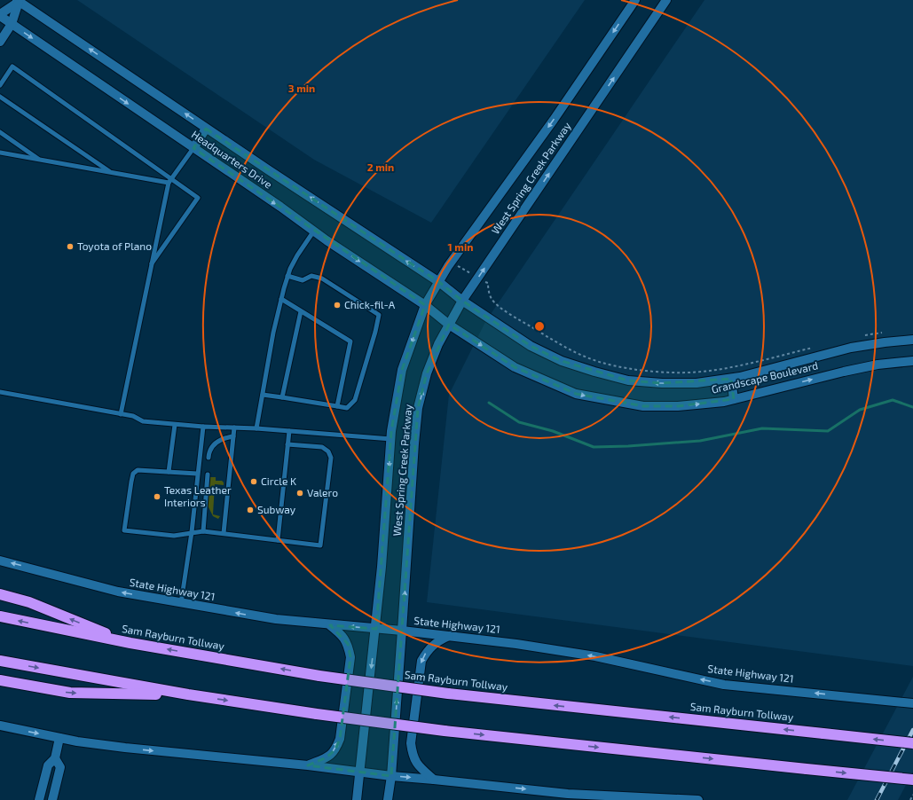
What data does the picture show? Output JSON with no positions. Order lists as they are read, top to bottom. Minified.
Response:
{"streets":{"highway":["Sam Rayburn Tollway"],"main road":["Headquarters Drive","West Spring Creek Parkway","Grandscape Boulevard","State Highway 121"]},"crossings":[["Headquarters Drive","West Spring Creek Parkway"],["Headquarters Drive","Grandscape Boulevard"],["West Spring Creek Parkway","Grandscape Boulevard"],["West Spring Creek Parkway","State Highway 121"]],"one_way":["State Highway 121"],"places":["Toyota of Plano","Chick-fil-A","Circle K","Valero","Texas Leather Interiors","Subway"],"rings":["3 min","2 min","1 min"]}
